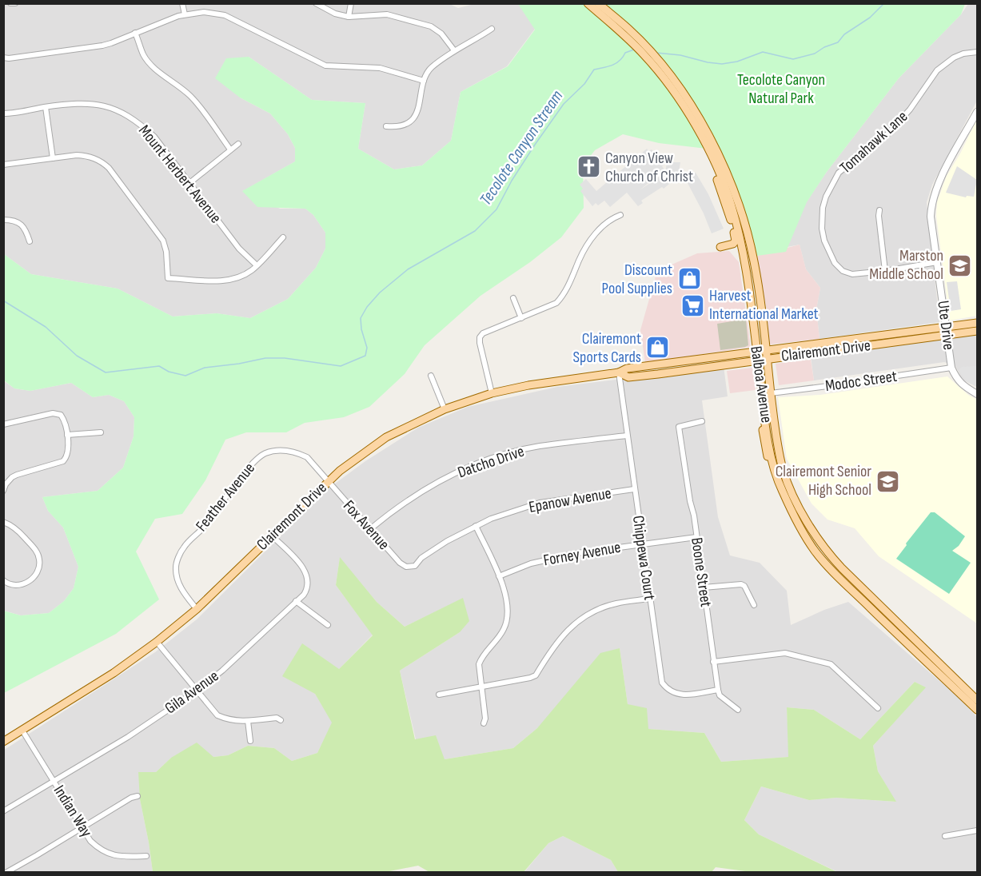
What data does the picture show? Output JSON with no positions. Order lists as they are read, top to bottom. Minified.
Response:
{"streets":{"main road":["Clairemont Drive","Balboa Avenue"],"street":["Tomahawk Lane","Mount Herbert Avenue","Ute Drive","Modoc Street","Datcho Drive","Feather Avenue","Epanow Avenue","Fox Avenue","Forney Avenue","Chippewa Court","Boone Street","Gila Avenue","Indian Way"]},"crossings":[["Ute Drive","Clairemont Drive"],["Ute Drive","Modoc Street"],["Clairemont Drive","Balboa Avenue"],["Clairemont Drive","Feather Avenue"],["Clairemont Drive","Fox Avenue"],["Clairemont Drive","Chippewa Court"],["Clairemont Drive","Gila Avenue"],["Clairemont Drive","Indian Way"],["Modoc Street","Balboa Avenue"],["Datcho Drive","Fox Avenue"],["Datcho Drive","Chippewa Court"],["Feather Avenue","Fox Avenue"],["Epanow Avenue","Fox Avenue"],["Epanow Avenue","Chippewa Court"],["Forney Avenue","Chippewa Court"],["Forney Avenue","Boone Street"],["Chippewa Court","Boone Street"],["Gila Avenue","Indian Way"]],"water":["Tecolote Canyon Stream"],"parks":["Tecolote Canyon Natural Park"],"places":{"church":["Canyon View Church of Christ"],"school or university":["Marston Middle School","Clairemont Senior High School"],"shop":["Discount Pool Supplies","Clairemont Sports Cards"],"supermarket":["Harvest International Market"]}}
